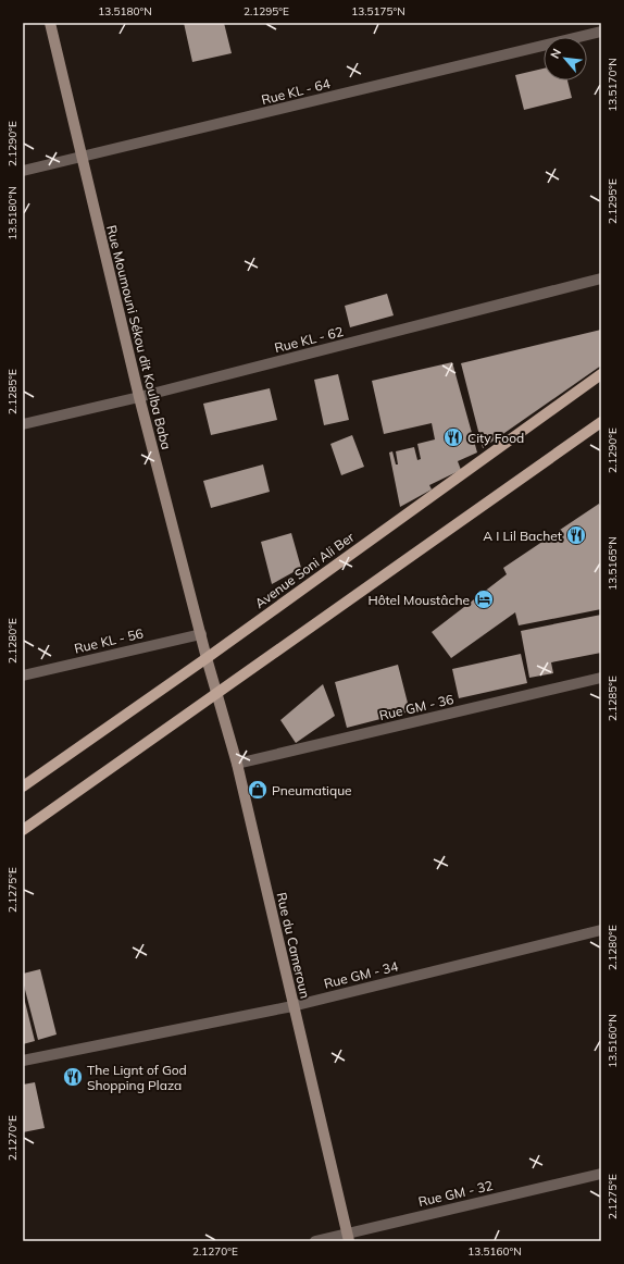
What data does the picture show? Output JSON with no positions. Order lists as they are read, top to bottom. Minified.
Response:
{"streets":{"main road":["Avenue Soni Ali Ber"],"street":["Rue KL - 64","Rue Moumouni Sékou dit Koulba Baba","Rue KL - 62","Rue KL - 56","Rue GM - 36","Rue du Cameroun","Rue GM - 34","Rue GM - 32"]},"crossings":[["Rue KL - 64","Rue Moumouni Sékou dit Koulba Baba"],["Rue Moumouni Sékou dit Koulba Baba","Rue KL - 62"],["Rue Moumouni Sékou dit Koulba Baba","Avenue Soni Ali Ber"],["Rue Moumouni Sékou dit Koulba Baba","Rue KL - 56"],["Rue Moumouni Sékou dit Koulba Baba","Rue du Cameroun"],["Avenue Soni Ali Ber","Rue du Cameroun"],["Rue GM - 36","Rue du Cameroun"],["Rue du Cameroun","Rue GM - 34"],["Rue du Cameroun","Rue GM - 32"]],"places":{"restaurant":["City Food","A I Lil Bachet","The Lignt of God Shopping Plaza"],"hotel":["Hôtel Moustâche"],"shop":["Pneumatique"]},"north":"top left","coordinates":["13.5180°N","2.1295°E","13.5175°N","13.5170°N","2.1290°E","2.1285°E","13.5165°N","2.1280°E","2.1275°E","13.5160°N","2.1270°E"]}
